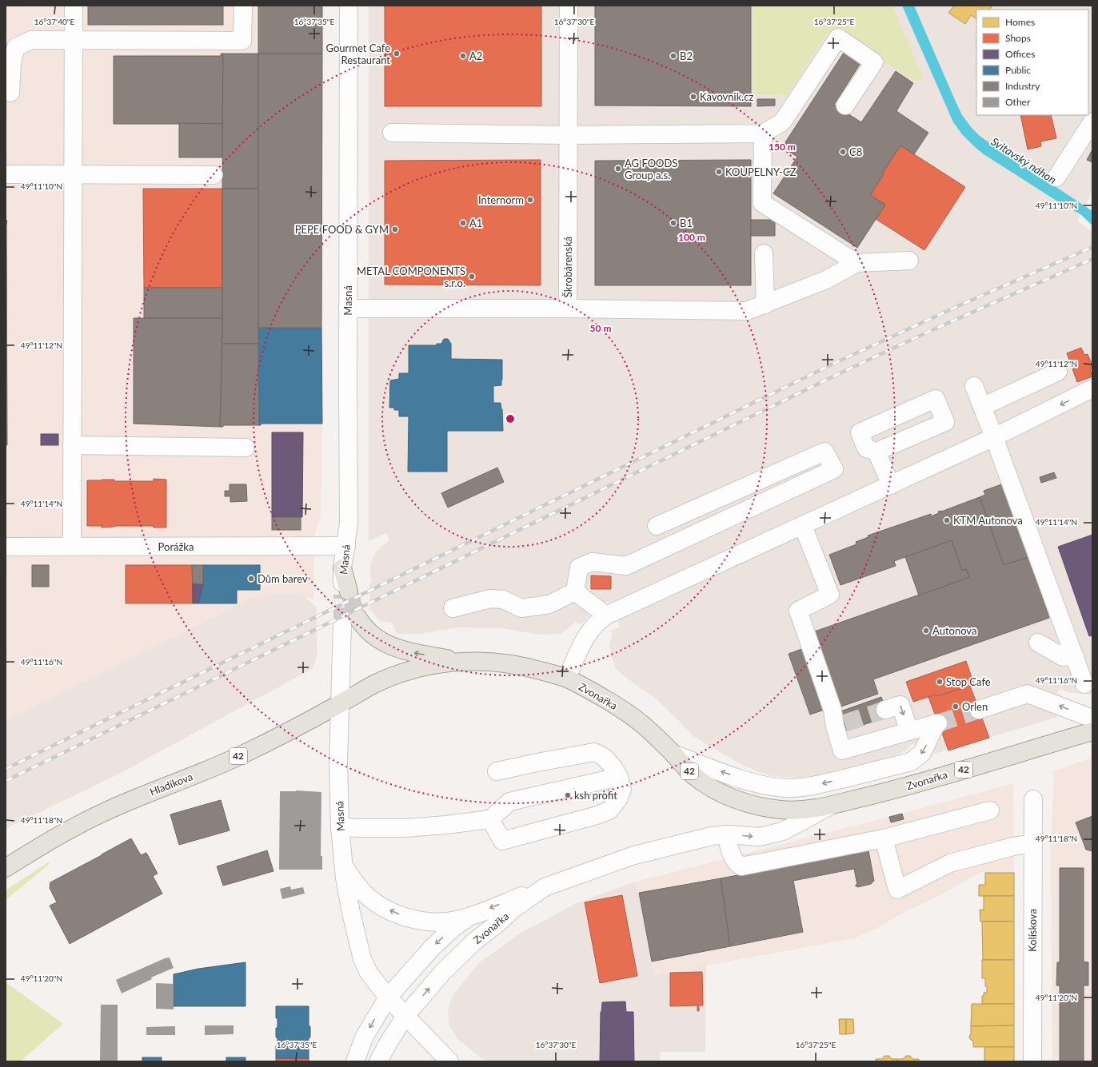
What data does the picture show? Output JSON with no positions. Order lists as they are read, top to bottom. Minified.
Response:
{"streets":{"main road":["Zvonařka","42","Hladíkova"],"street":["Škrobárenská","Masná","Porážka","Kolískova"]},"crossings":[["Škrobárenská","Masná"],["Masná","Porážka"],["Masná","Zvonařka"],["Masná","Hladíkova"],["Zvonařka","Hladíkova"]],"water":["Svitavský náhon"],"places":["Gourmet Cafe Restaurant","A2","B2","Kavovnik.cz","C8","AG FOODS Group a.s.","KOUPELNY-CZ","Internorm","A1","B1","PEPE FOOD & GYM","METAL COMPONENTS s.r.o.","KTM Autonova","Dům barev","Autonova","Stop Cafe","Orlen","ksh profit"],"legend":["Homes","Shops","Offices","Public","Industry","Other"],"coordinates":["16°37'40\"E","16°37'35\"E","16°37'30\"E","16°37'25\"E","49°11'10\"N","49°11'12\"N","49°11'14\"N","49°11'16\"N","49°11'18\"N","49°11'20\"N"],"rings":["150 m","100 m","50 m"]}
